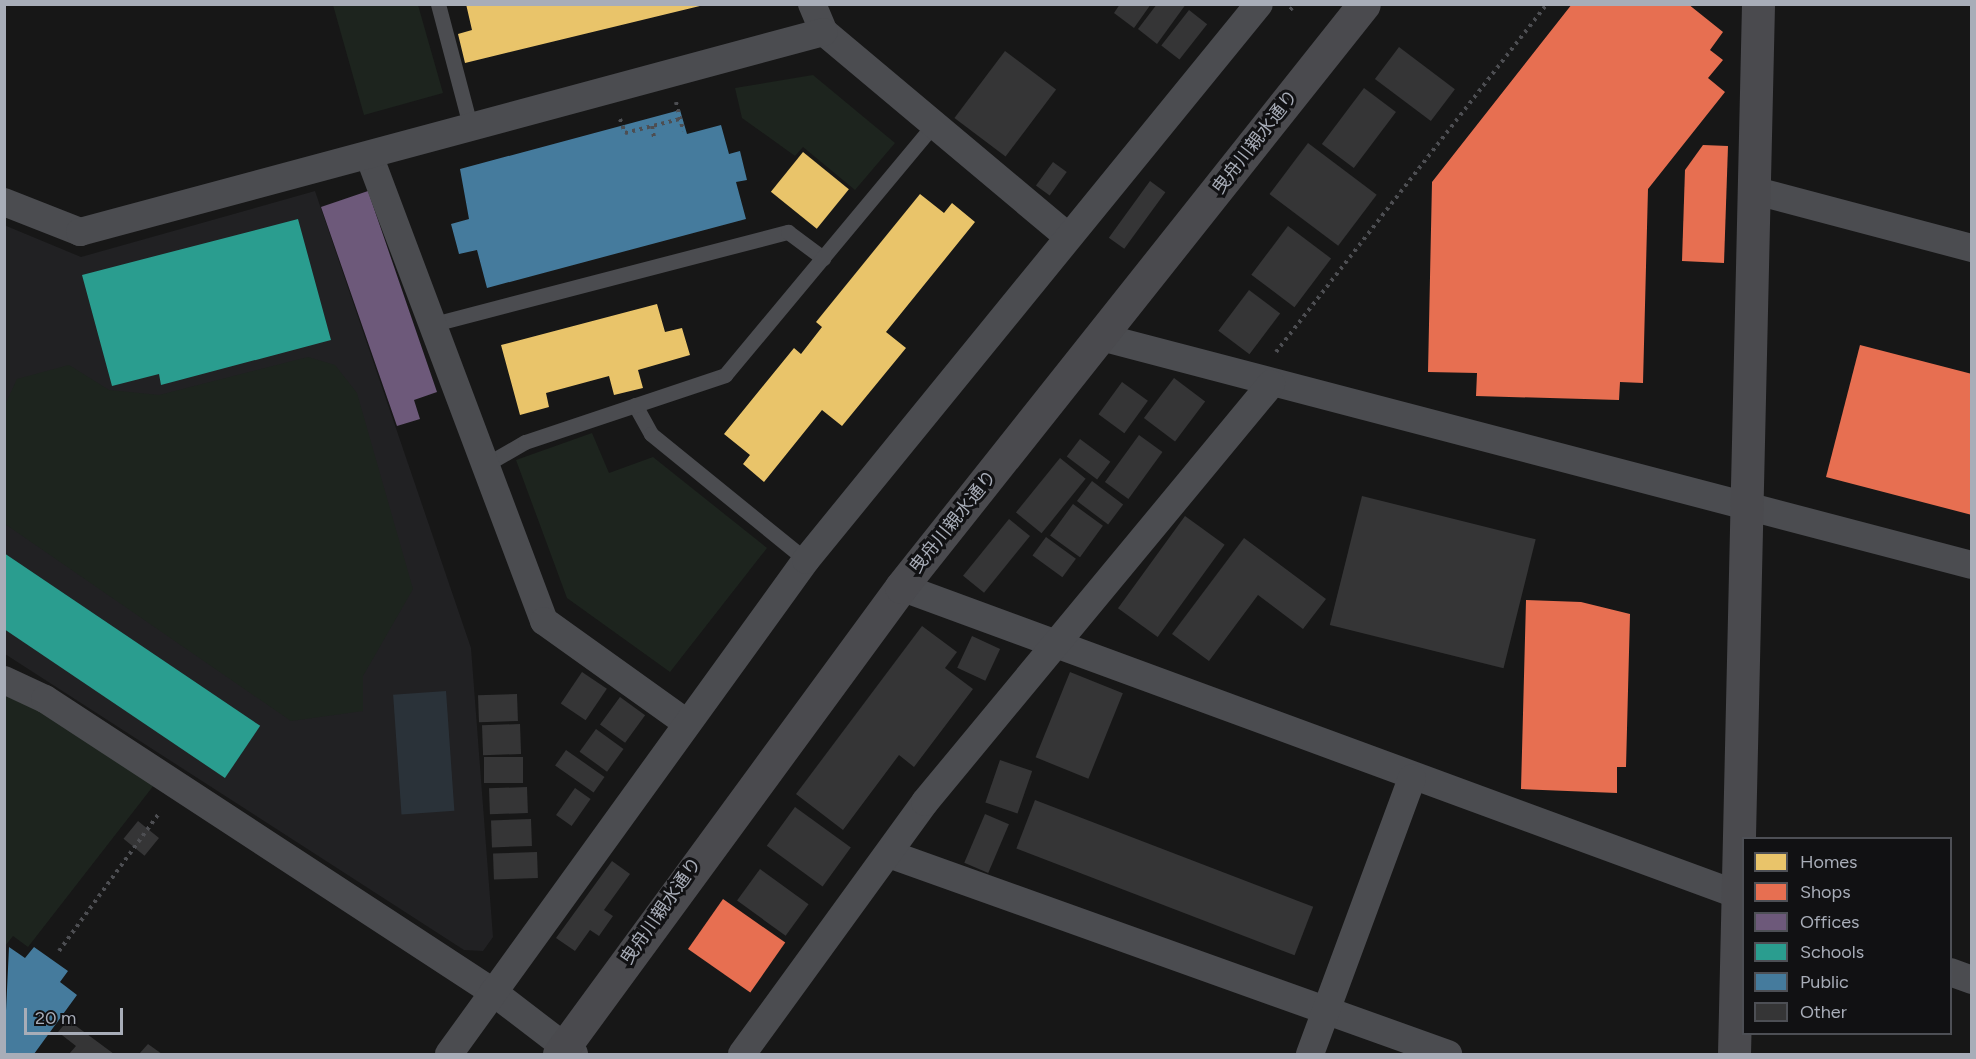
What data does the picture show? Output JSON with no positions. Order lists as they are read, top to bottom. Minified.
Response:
{"streets":{"street":["曳舟川親水通り"]},"legend":["Homes","Shops","Offices","Schools","Public","Other"],"scale_bar":"20 m"}
